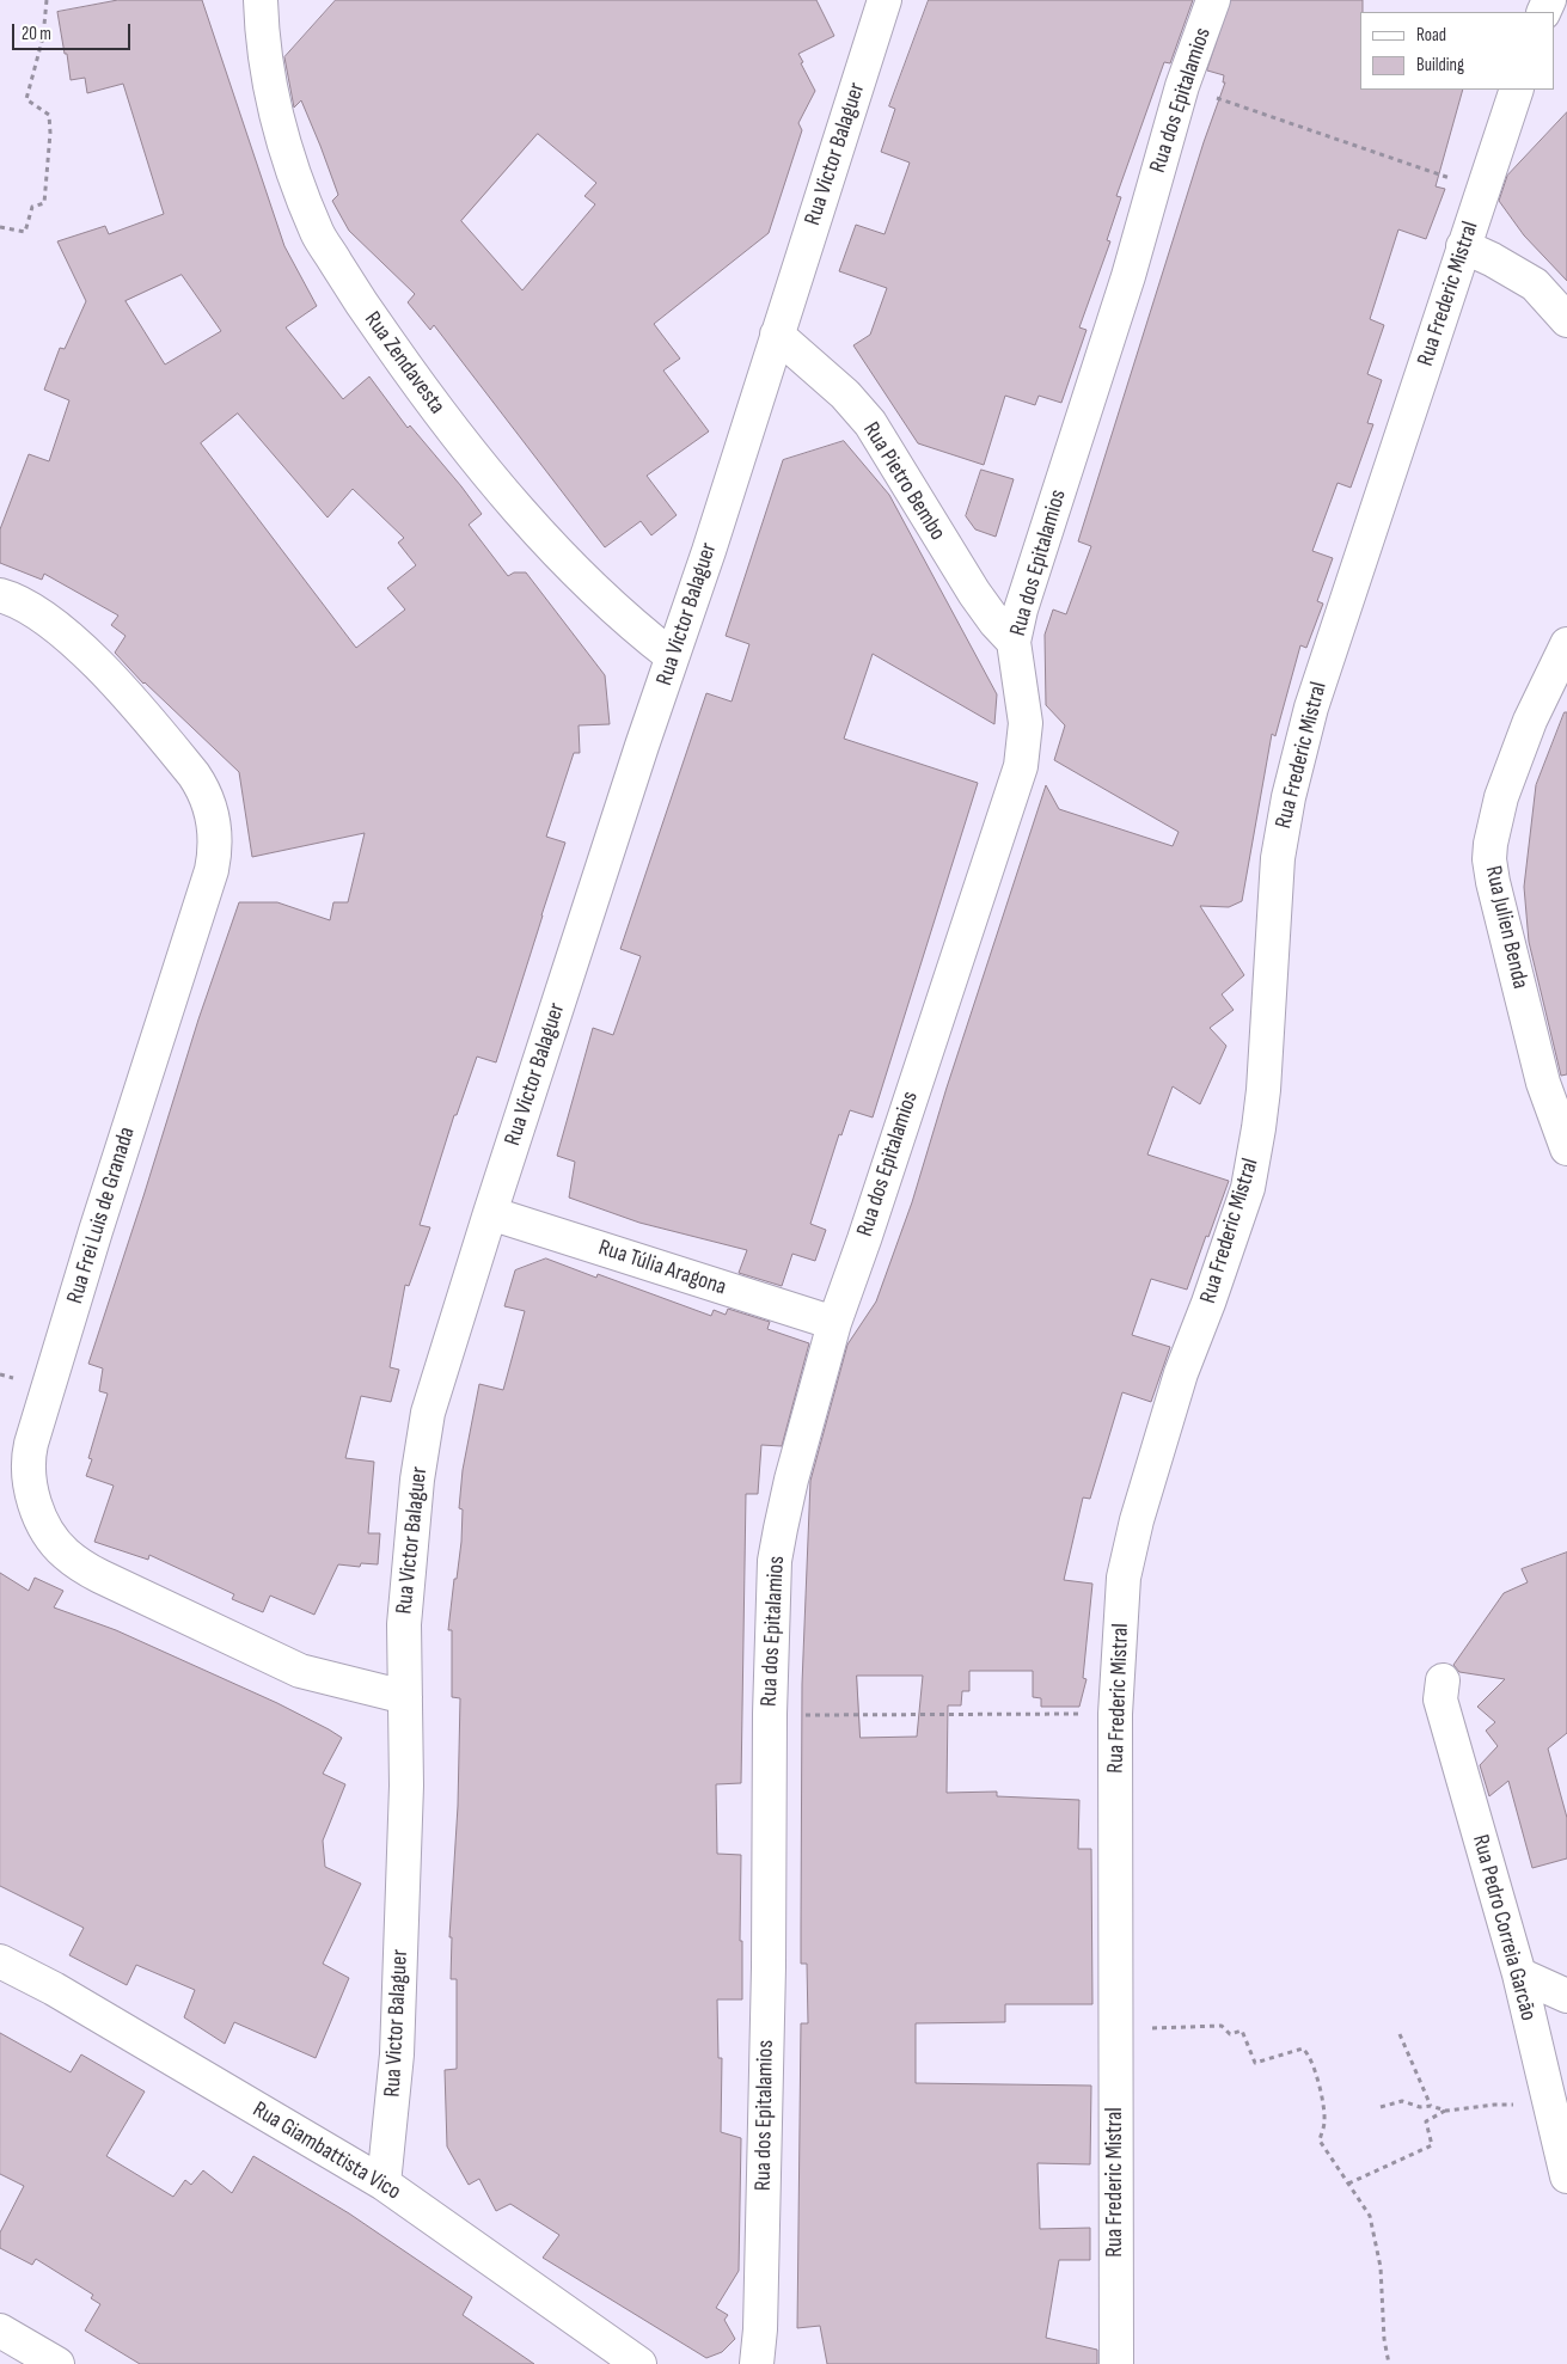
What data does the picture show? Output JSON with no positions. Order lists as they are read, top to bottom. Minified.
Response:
{"streets":{"street":["Rua dos Epitalamios","Rua Victor Balaguer","Rua Frederic Mistral","Rua Zendavesta","Rua Pietro Bembo","Rua Julien Benda","Rua Frei Luis de Granada","Rua Túlia Aragona","Rua Pedro Correia Garcão","Rua Giambattista Vico"]},"crossings":[["Rua dos Epitalamios","Rua Pietro Bembo"],["Rua dos Epitalamios","Rua Túlia Aragona"],["Rua Victor Balaguer","Rua Zendavesta"],["Rua Victor Balaguer","Rua Pietro Bembo"],["Rua Victor Balaguer","Rua Frei Luis de Granada"],["Rua Victor Balaguer","Rua Túlia Aragona"],["Rua Victor Balaguer","Rua Giambattista Vico"]],"legend":["Road","Building"],"scale_bar":"20 m"}
